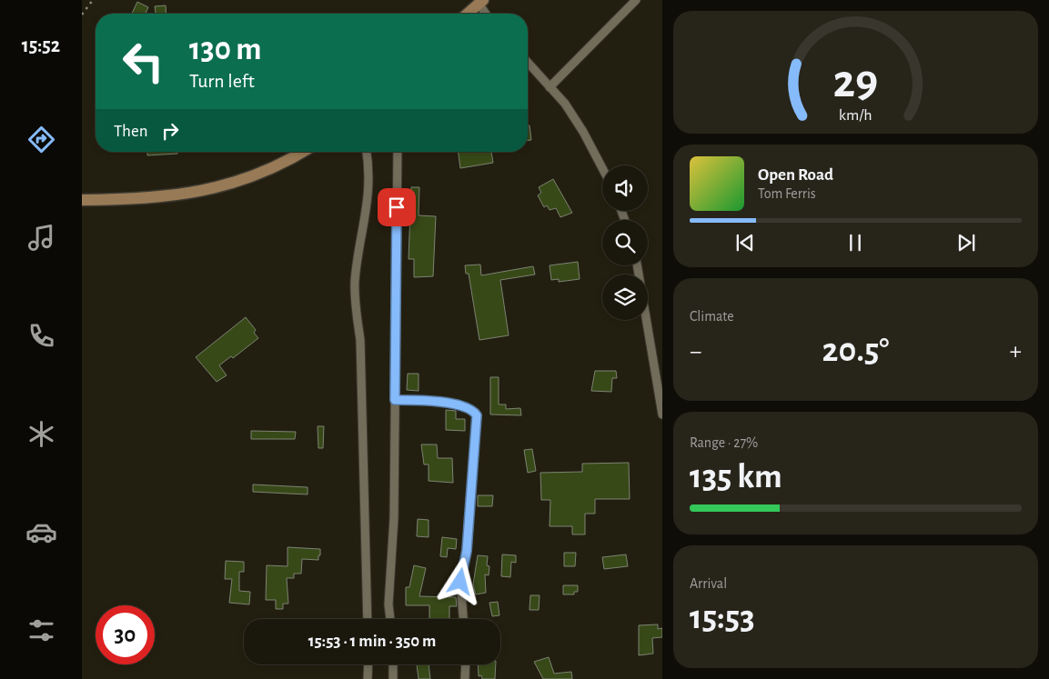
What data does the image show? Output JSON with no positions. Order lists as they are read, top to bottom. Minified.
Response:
{"page":{"tabs":"15:52","turn":["130 m","Turn left"],"then":"Then","song":["Open Road","Tom Ferris"],"tile":["Climate",["Range · 27%","135 km"],["Arrival","15:53"]],"heat":["−","20.5°","+"],"limit":"30","trip":"15:53 · 1 min · 350 m","gauge":["29","km/h"]}}
